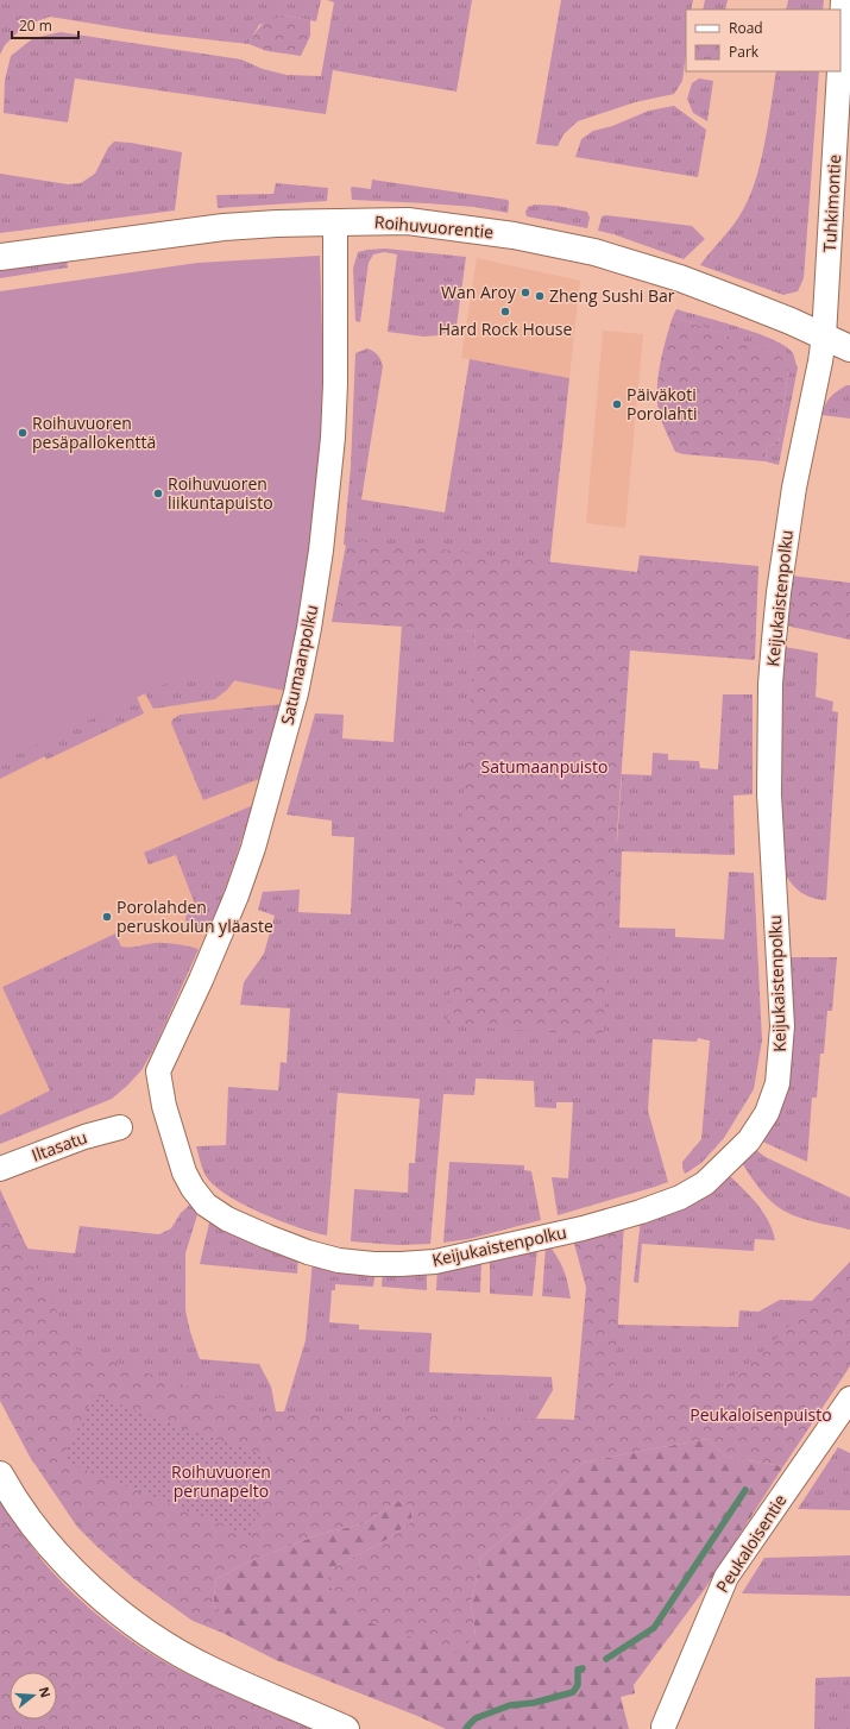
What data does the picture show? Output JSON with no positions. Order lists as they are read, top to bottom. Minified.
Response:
{"streets":{"main road":["Roihuvuorentie"],"street":["Tuhkimontie","Keijukaistenpolku","Satumaanpolku","Iltasatu","Peukaloisentie"]},"crossings":[["Tuhkimontie","Roihuvuorentie"],["Tuhkimontie","Keijukaistenpolku"],["Roihuvuorentie","Keijukaistenpolku"],["Roihuvuorentie","Satumaanpolku"],["Keijukaistenpolku","Satumaanpolku"]],"parks":["Satumaanpuisto","Peukaloisenpuisto","Roihuvuoren perunapelto"],"places":["Wan Aroy","Zheng Sushi Bar","Hard Rock House","Päiväkoti Porolahti","Roihuvuoren pesäpallokenttä","Roihuvuoren liikuntapuisto","Porolahden peruskoulun yläaste"],"legend":["Road","Park"],"scale_bar":"20 m","north":"right"}
